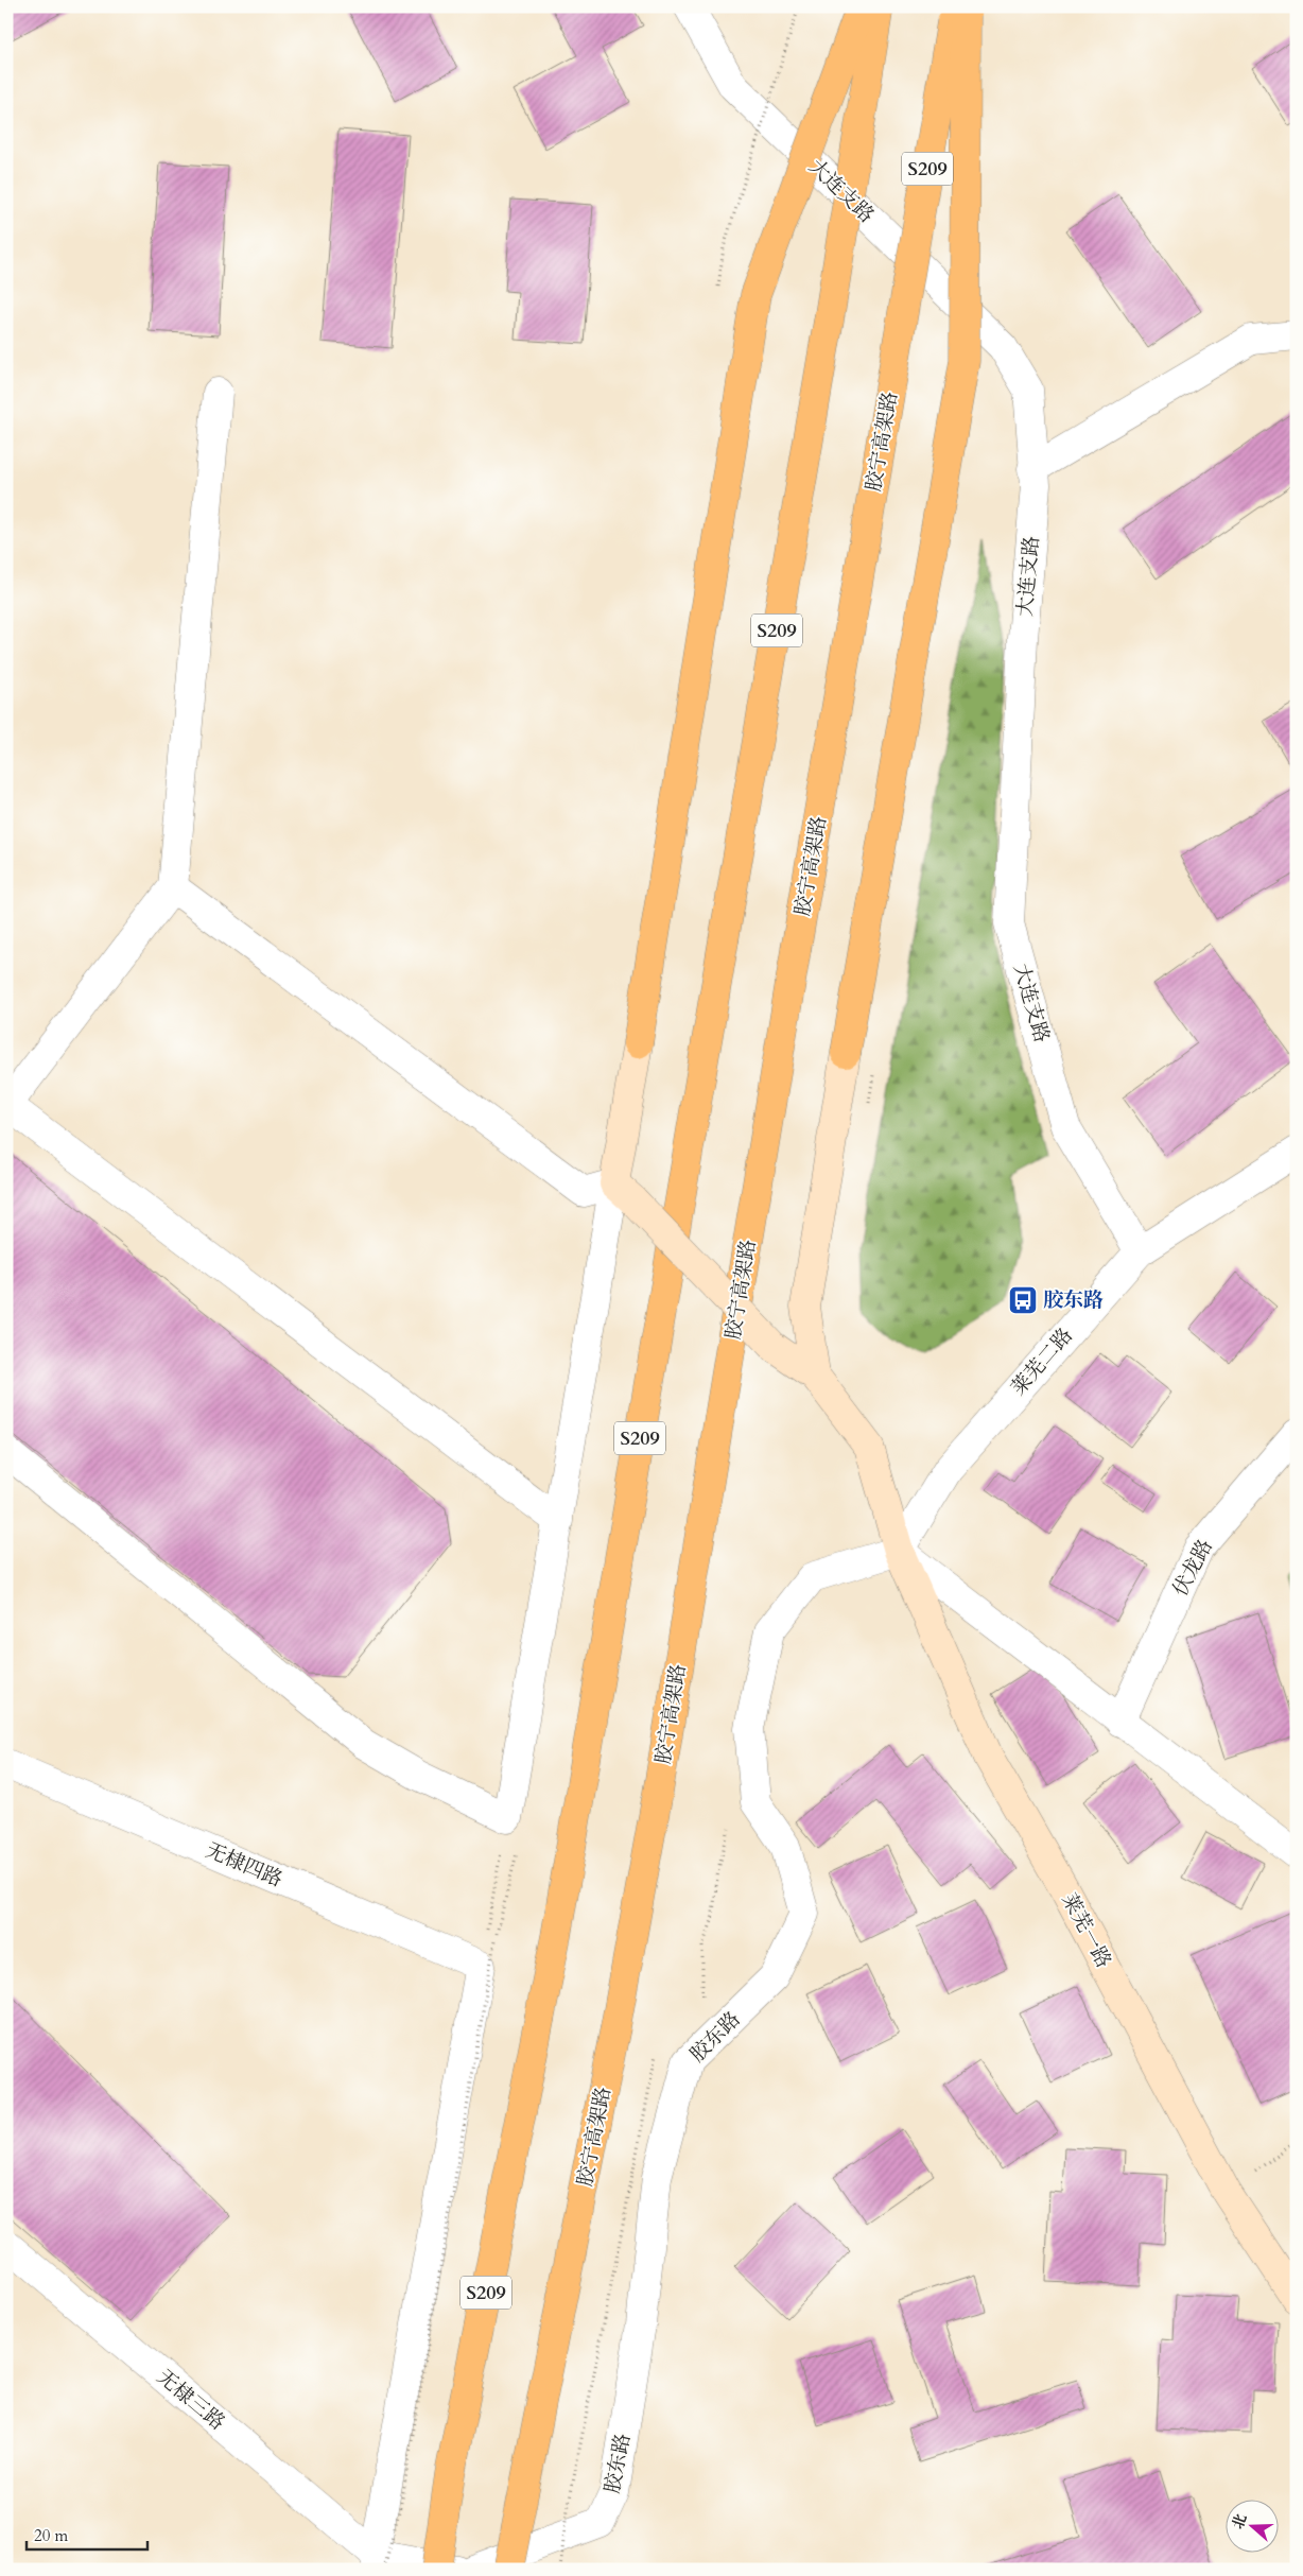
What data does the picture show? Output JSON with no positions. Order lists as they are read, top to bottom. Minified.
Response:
{"streets":{"highway":["S209","胶宁高架路"],"main road":["莱芜一路"],"street":["大连支路","莱芜二路","伏龙路","无棣四路","胶东路","无棣三路"]},"crossings":[["大连支路","莱芜二路"],["莱芜二路","莱芜一路"],["莱芜二路","胶东路"],["莱芜一路","胶东路"]],"places":{"bus stop":["胶东路"]},"scale_bar":"20 m","north":"left"}
